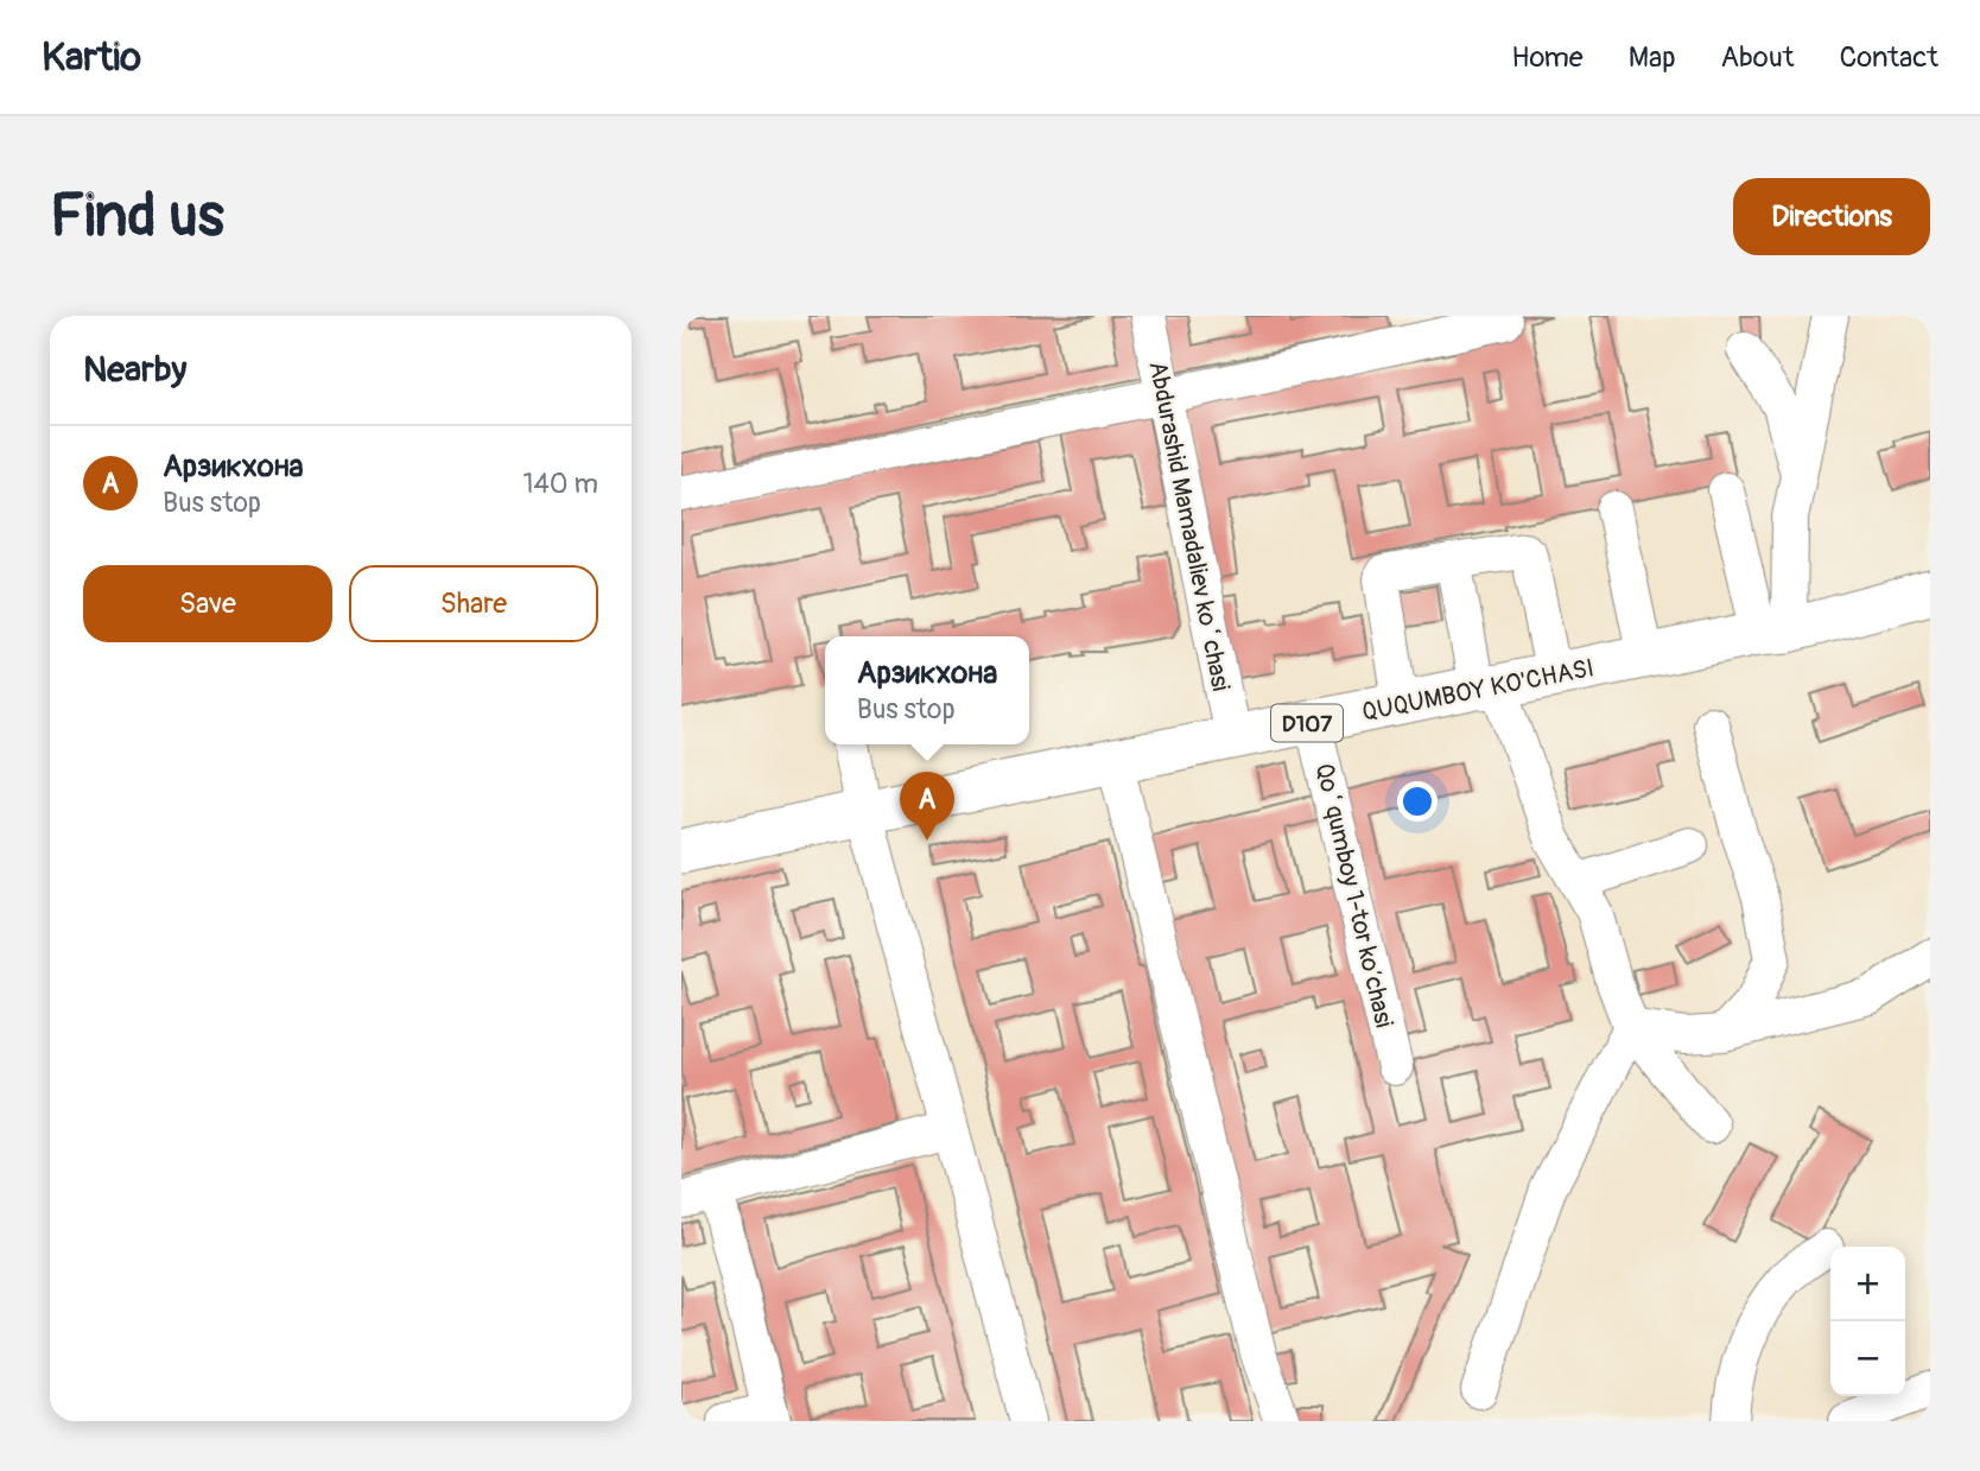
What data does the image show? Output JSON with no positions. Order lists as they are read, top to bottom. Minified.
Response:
{"streets":{"main road":["QUQUMBOY KO'CHASI","D107"],"street":["Abdurashid Mamadaliev koʻchasi","Qoʻqumboy 1-tor koʼchasi"]},"crossings":[["Abdurashid Mamadaliev koʻchasi","QUQUMBOY KO'CHASI"],["QUQUMBOY KO'CHASI","Qoʻqumboy 1-tor koʼchasi"]],"page":{"header":"Kartio","nav":["Home","Map","About","Contact"],"buttons":["Directions",["Save","Share"]],"title":"Find us","heading":"Nearby","list":[{"mark":"A","name":"Арзикхона","note":"Bus stop","value":"140 m"}],"popup":["Арзикхона","Bus stop"],"pins":"A","map_buttons":["+","−"]}}
